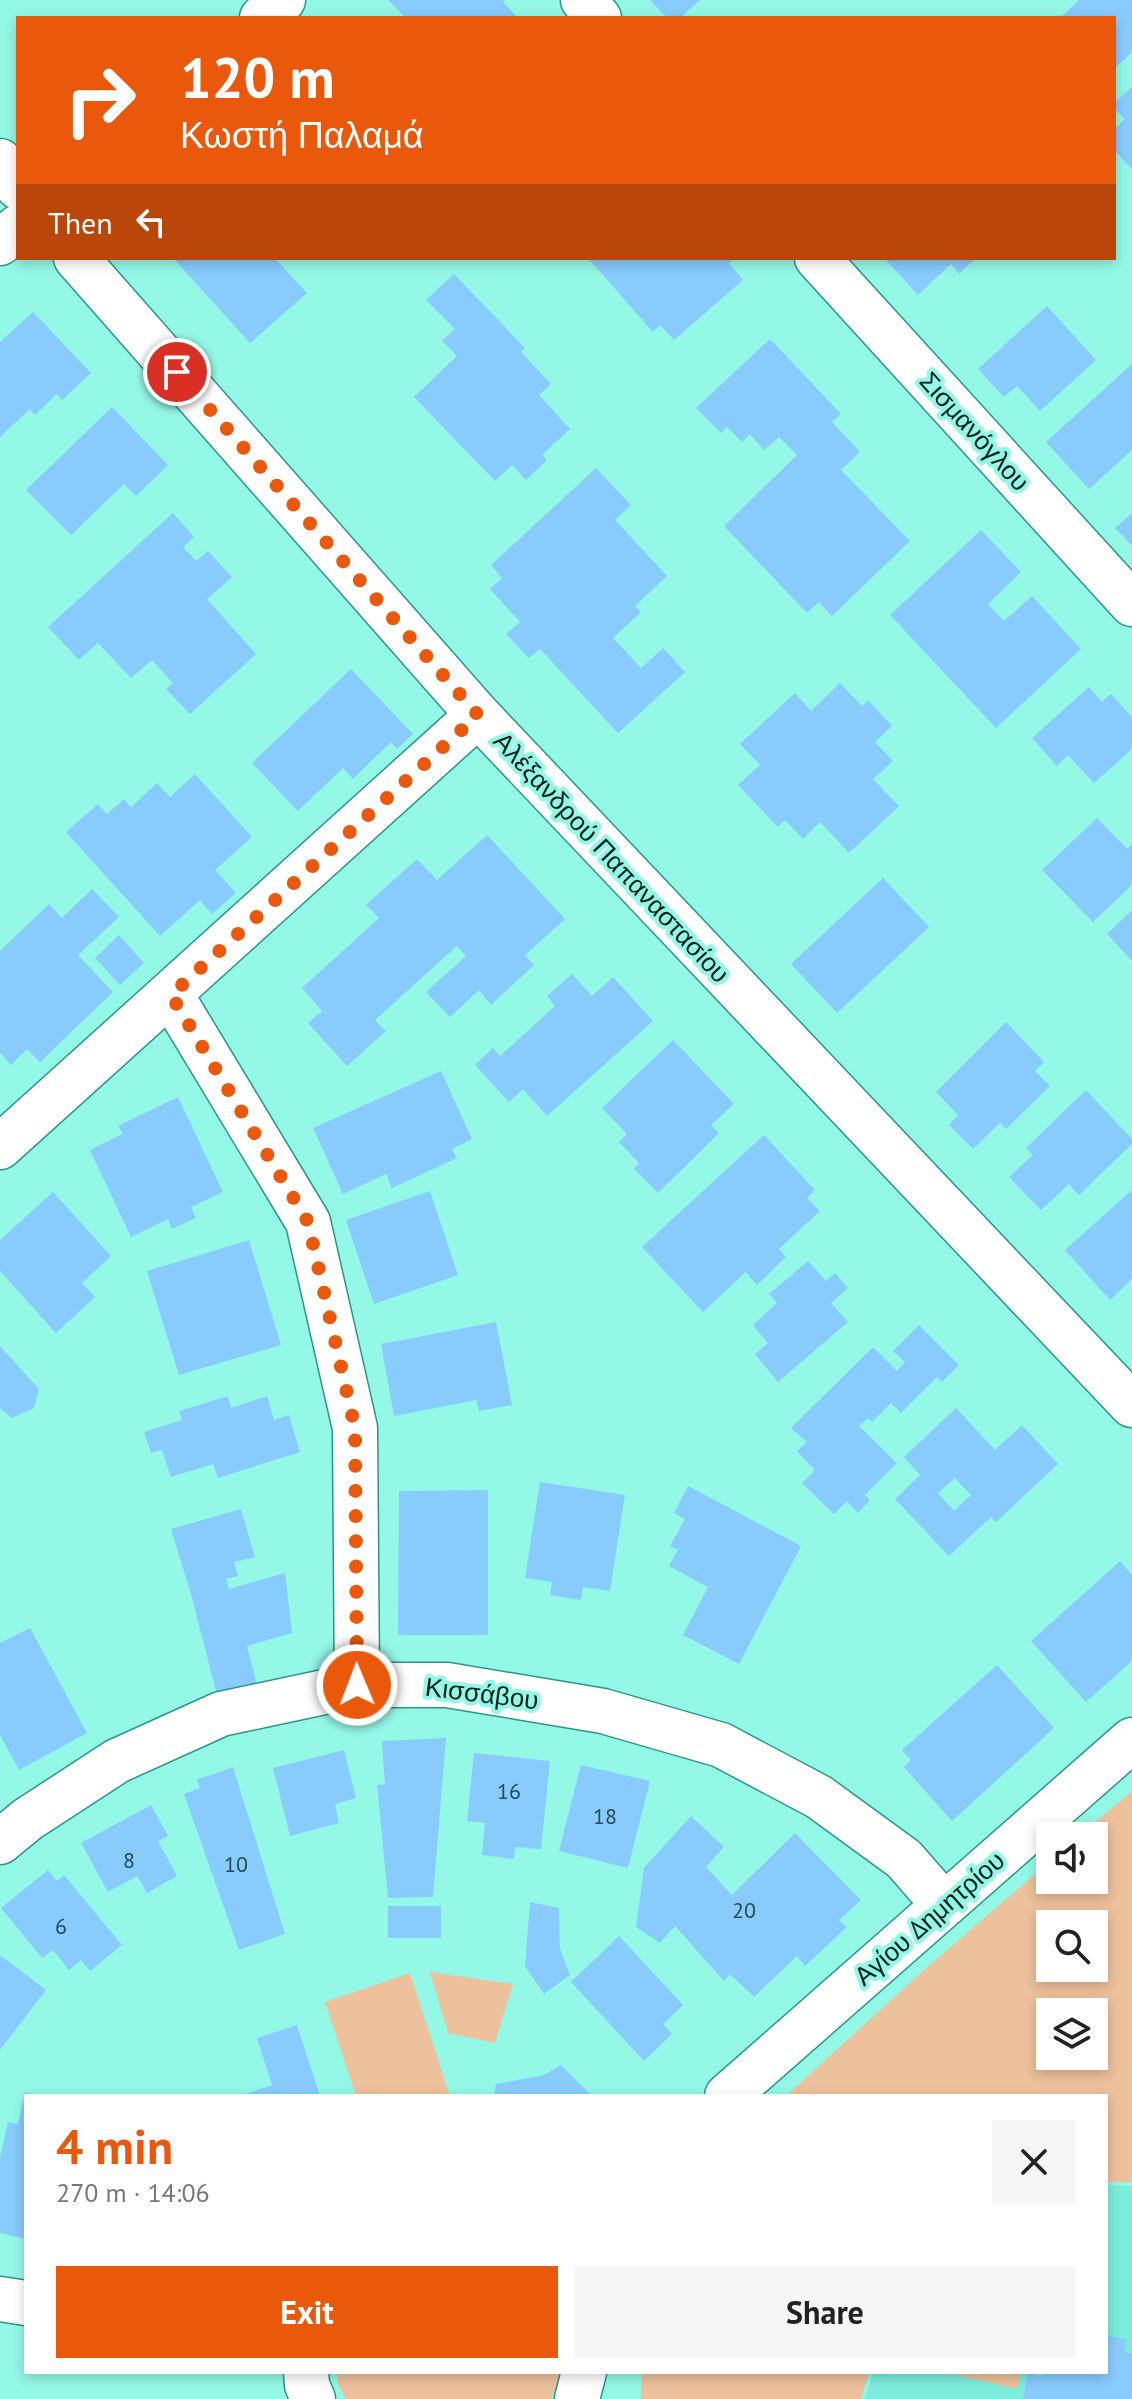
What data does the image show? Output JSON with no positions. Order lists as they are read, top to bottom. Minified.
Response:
{"streets":{"street":["Σισμανόγλου","Αλέξανδρού Παπαναστασίου","Κισσάβου","Αγίου Δημητρίου"]},"crossings":[["Κισσάβου","Αγίου Δημητρίου"]],"house_numbers":["16","18","8","10","20","6"],"page":{"turn":["120 m","Κωστή Παλαμά"],"then":"Then","heading":["4 min","270 m · 14:06"],"buttons":["Exit","Share"]}}
